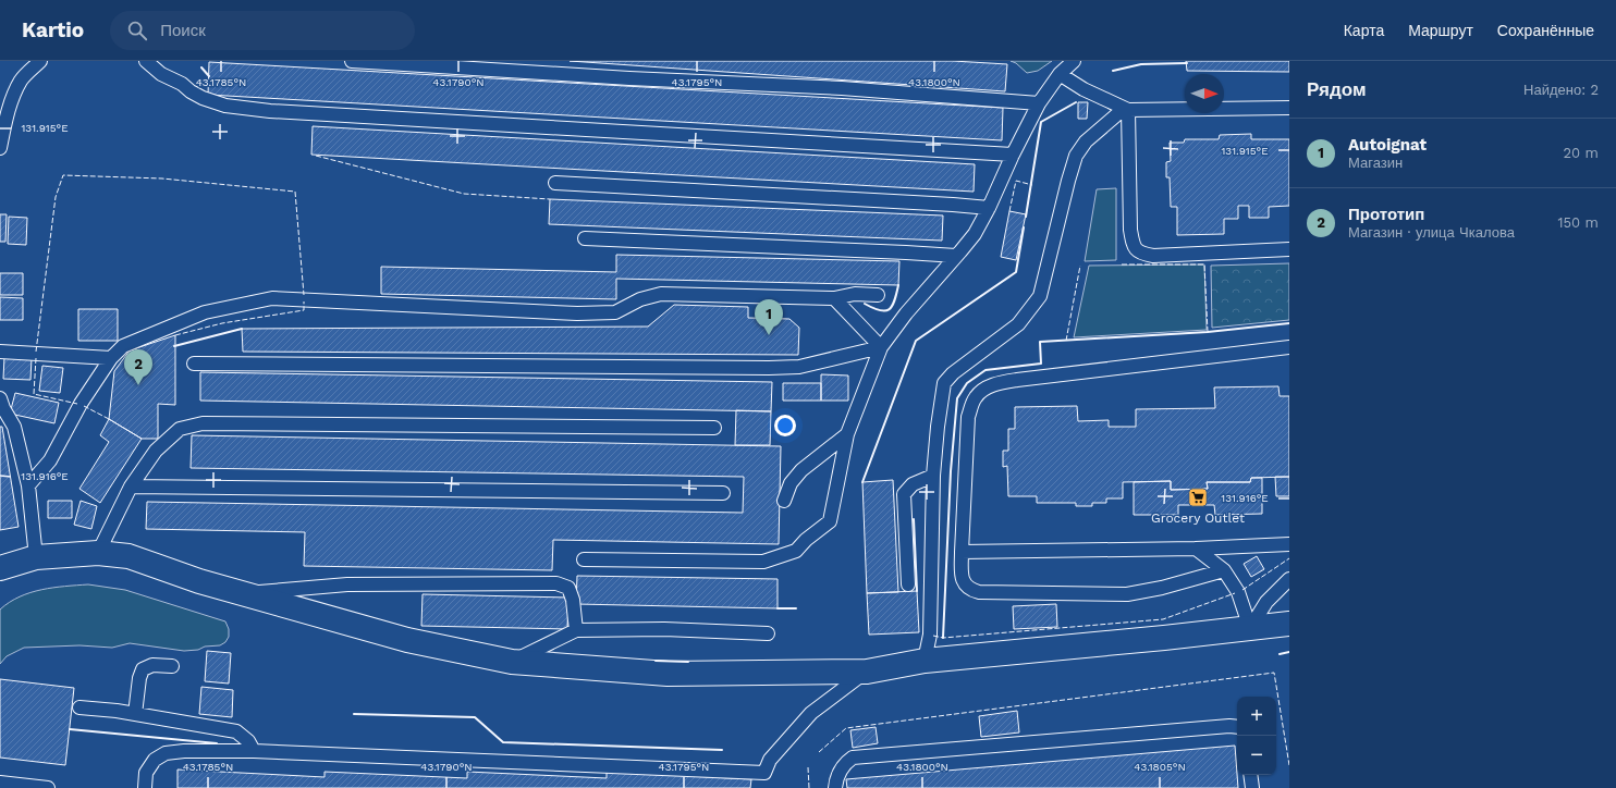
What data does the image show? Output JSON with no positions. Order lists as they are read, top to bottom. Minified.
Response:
{"places":{"supermarket":["Grocery Outlet"]},"north":"right","page":{"header":"Kartio","search":"Поиск","nav":["Карта","Маршрут","Сохранённые"],"heading":["Рядом","Найдено: 2"],"list":[{"mark":"1","name":"Autoignat","note":"Магазин","value":"20 m"},{"mark":"2","name":"Прототип","note":"Магазин · улица Чкалова","value":"150 m"}],"pins":["1","2"],"map_buttons":["+","−"]},"coordinates":["43.1785°N","43.1790°N","43.1795°N","43.1800°N","131.915°E","131.916°E","43.1805°N"]}
